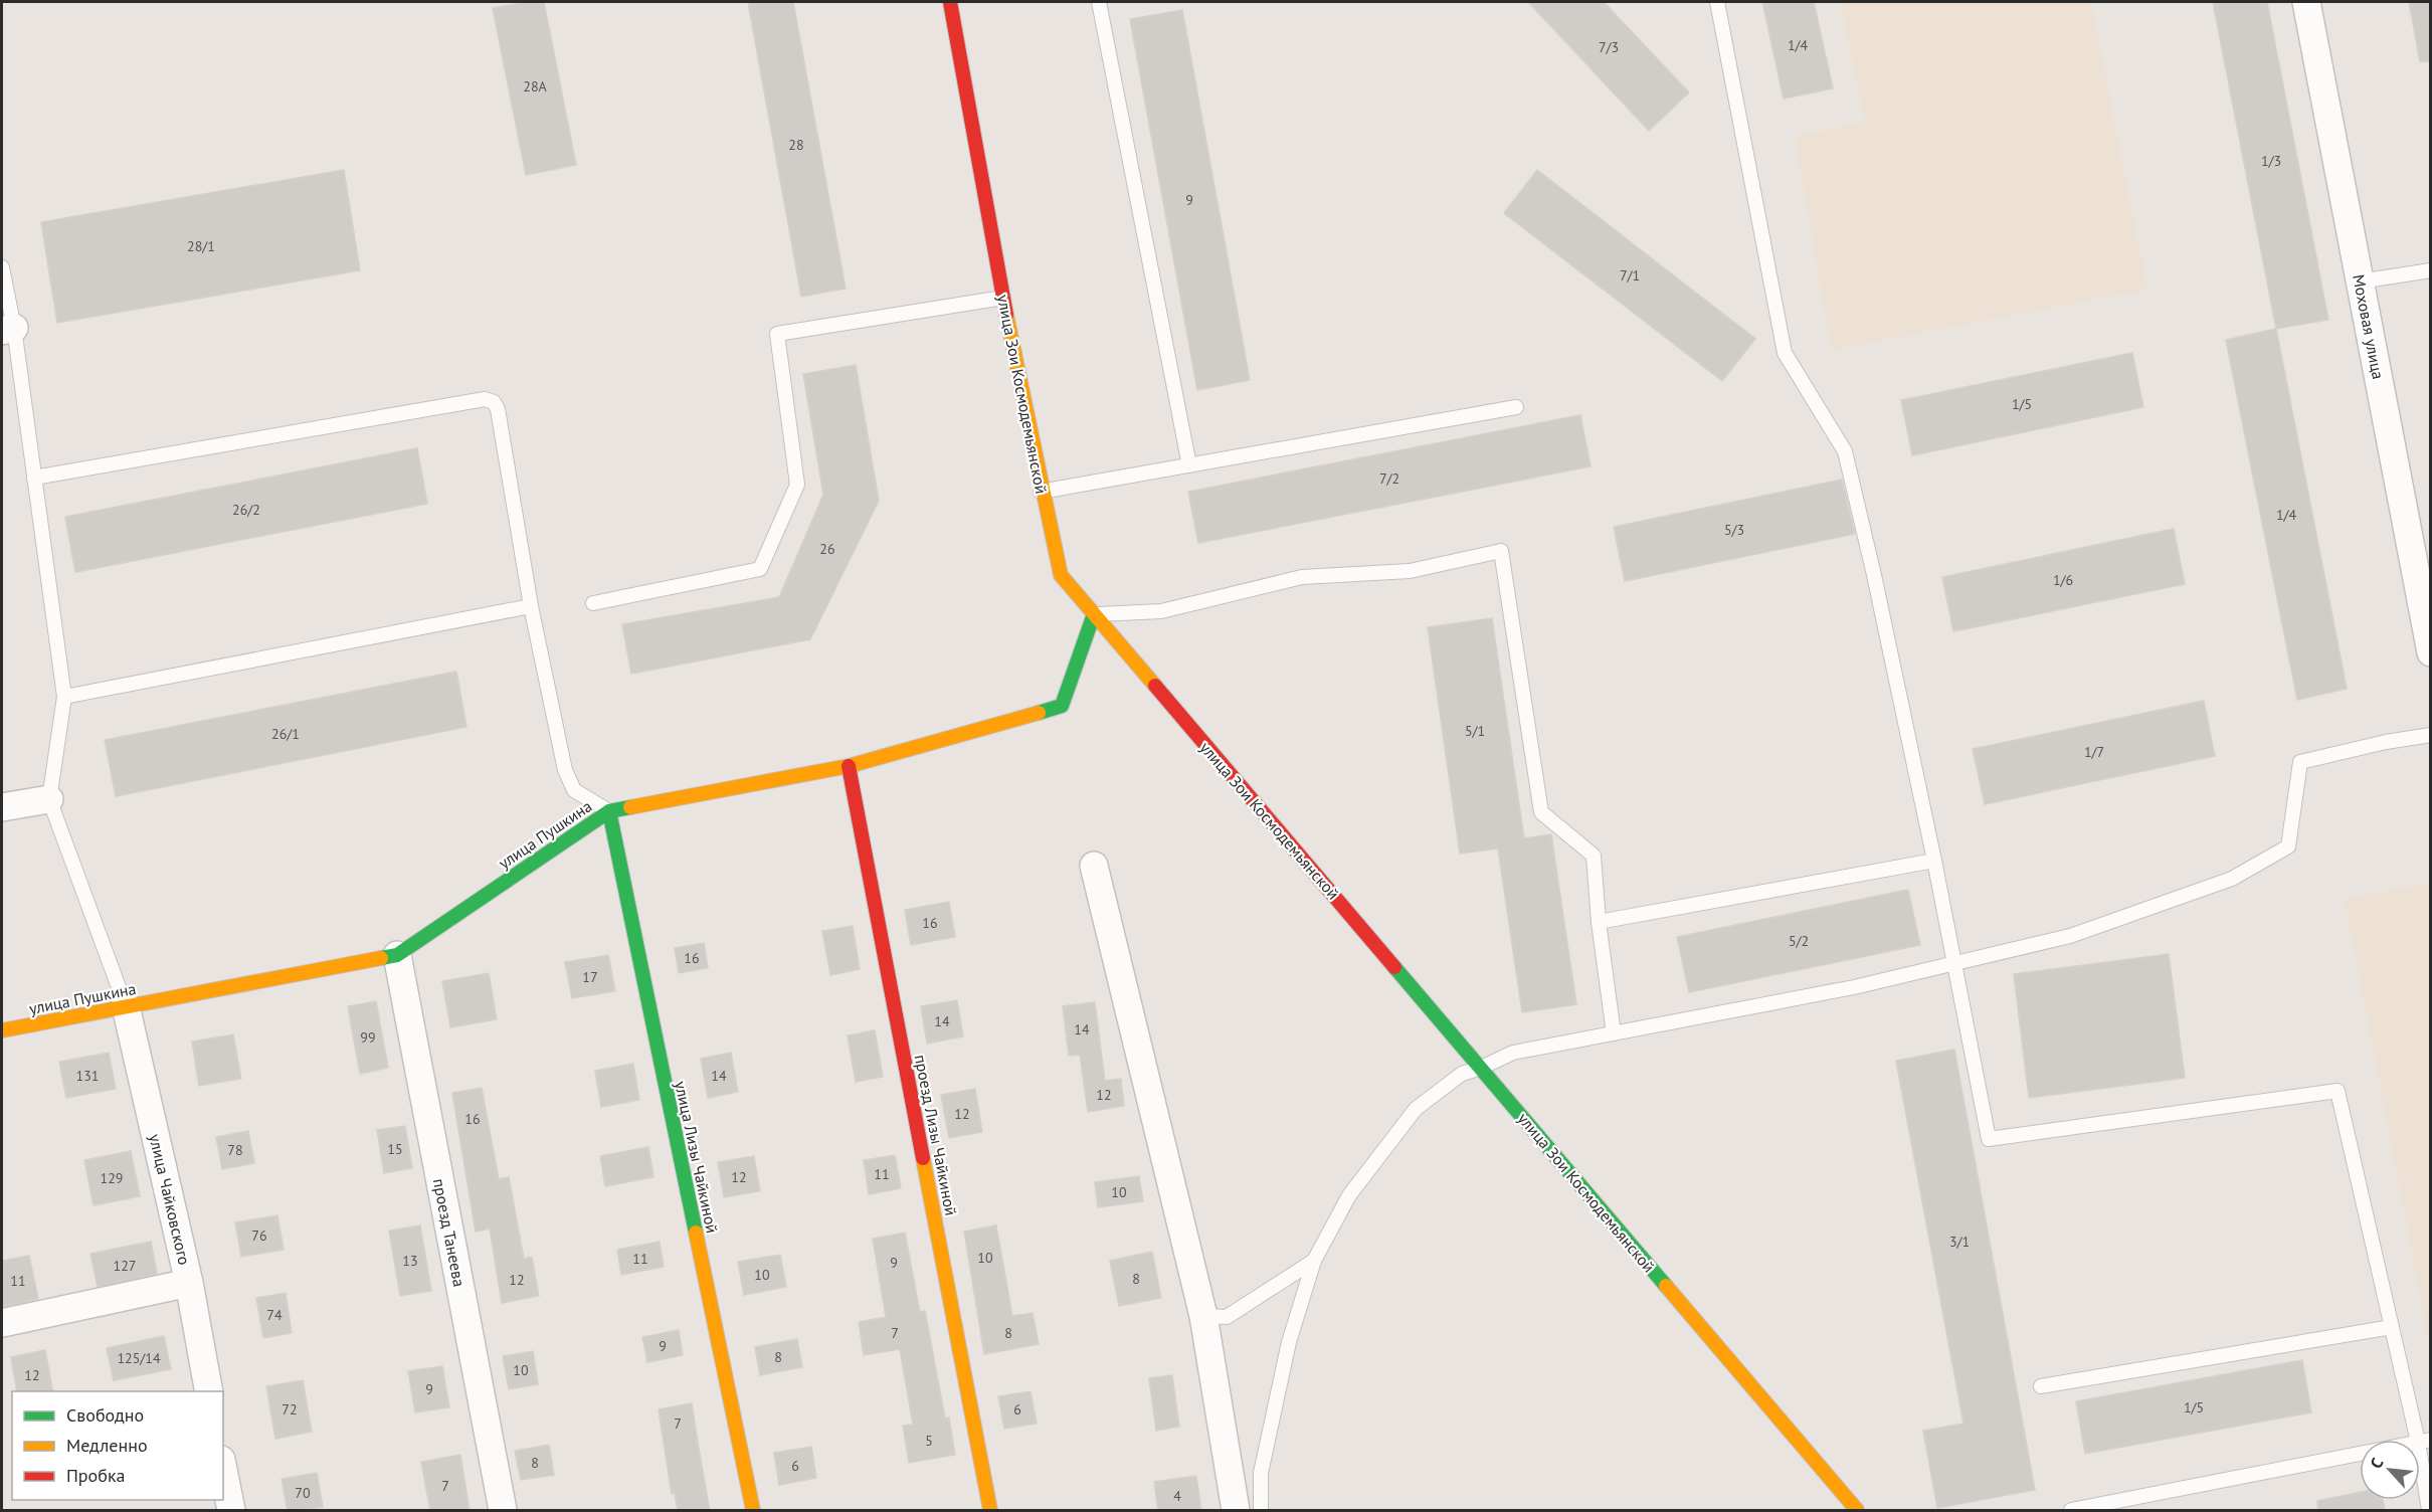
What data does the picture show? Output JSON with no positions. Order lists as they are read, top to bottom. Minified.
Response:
{"streets":{"street":["Моховая улица","улица Зои Космодемьянской","улица Пушкина","проезд Лизы Чайкиной","улица Лизы Чайкиной","улица Чайковского","проезд Танеева"]},"crossings":[["улица Зои Космодемьянской","улица Пушкина"],["улица Пушкина","проезд Лизы Чайкиной"],["улица Пушкина","улица Лизы Чайкиной"],["улица Пушкина","улица Чайковского"],["улица Пушкина","проезд Танеева"]],"house_numbers":["1/4","7/3","28А","28","1/3","9","28/1","7/1","1/5","7/2","26/2","1/4","5/3","26","1/6","5/1","26/1","1/7","16","5/2","16","17","14","14","99","131","14","12","12","16","15","78","11","12","129","10","76","3/1","10","11","13","9","127","10","8","12","11","74","7","8","9","8","125/14","10","12","9","1/5","72","6","7","5","8","6","7","70","4"],"legend":["Свободно","Медленно","Пробка"],"north":"top left"}
